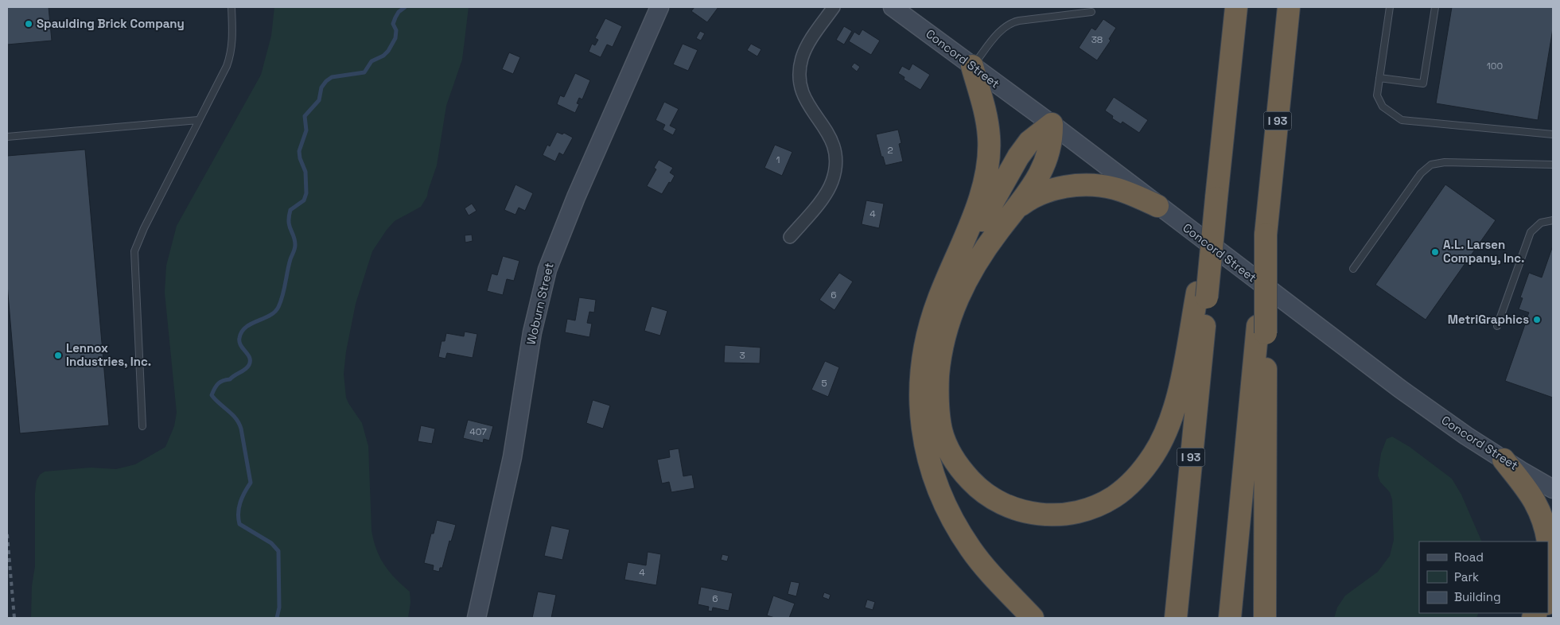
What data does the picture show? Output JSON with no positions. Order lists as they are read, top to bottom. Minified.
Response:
{"streets":{"highway":["I 93"],"street":["Concord Street","Woburn Street"]},"places":["Spaulding Brick Company","A.L. Larsen Company, Inc.","MetriGraphics","Lennox Industries, Inc."],"house_numbers":["38","100","2","1","4","6","3","5","407","4","6"],"legend":["Road","Park","Building"]}
